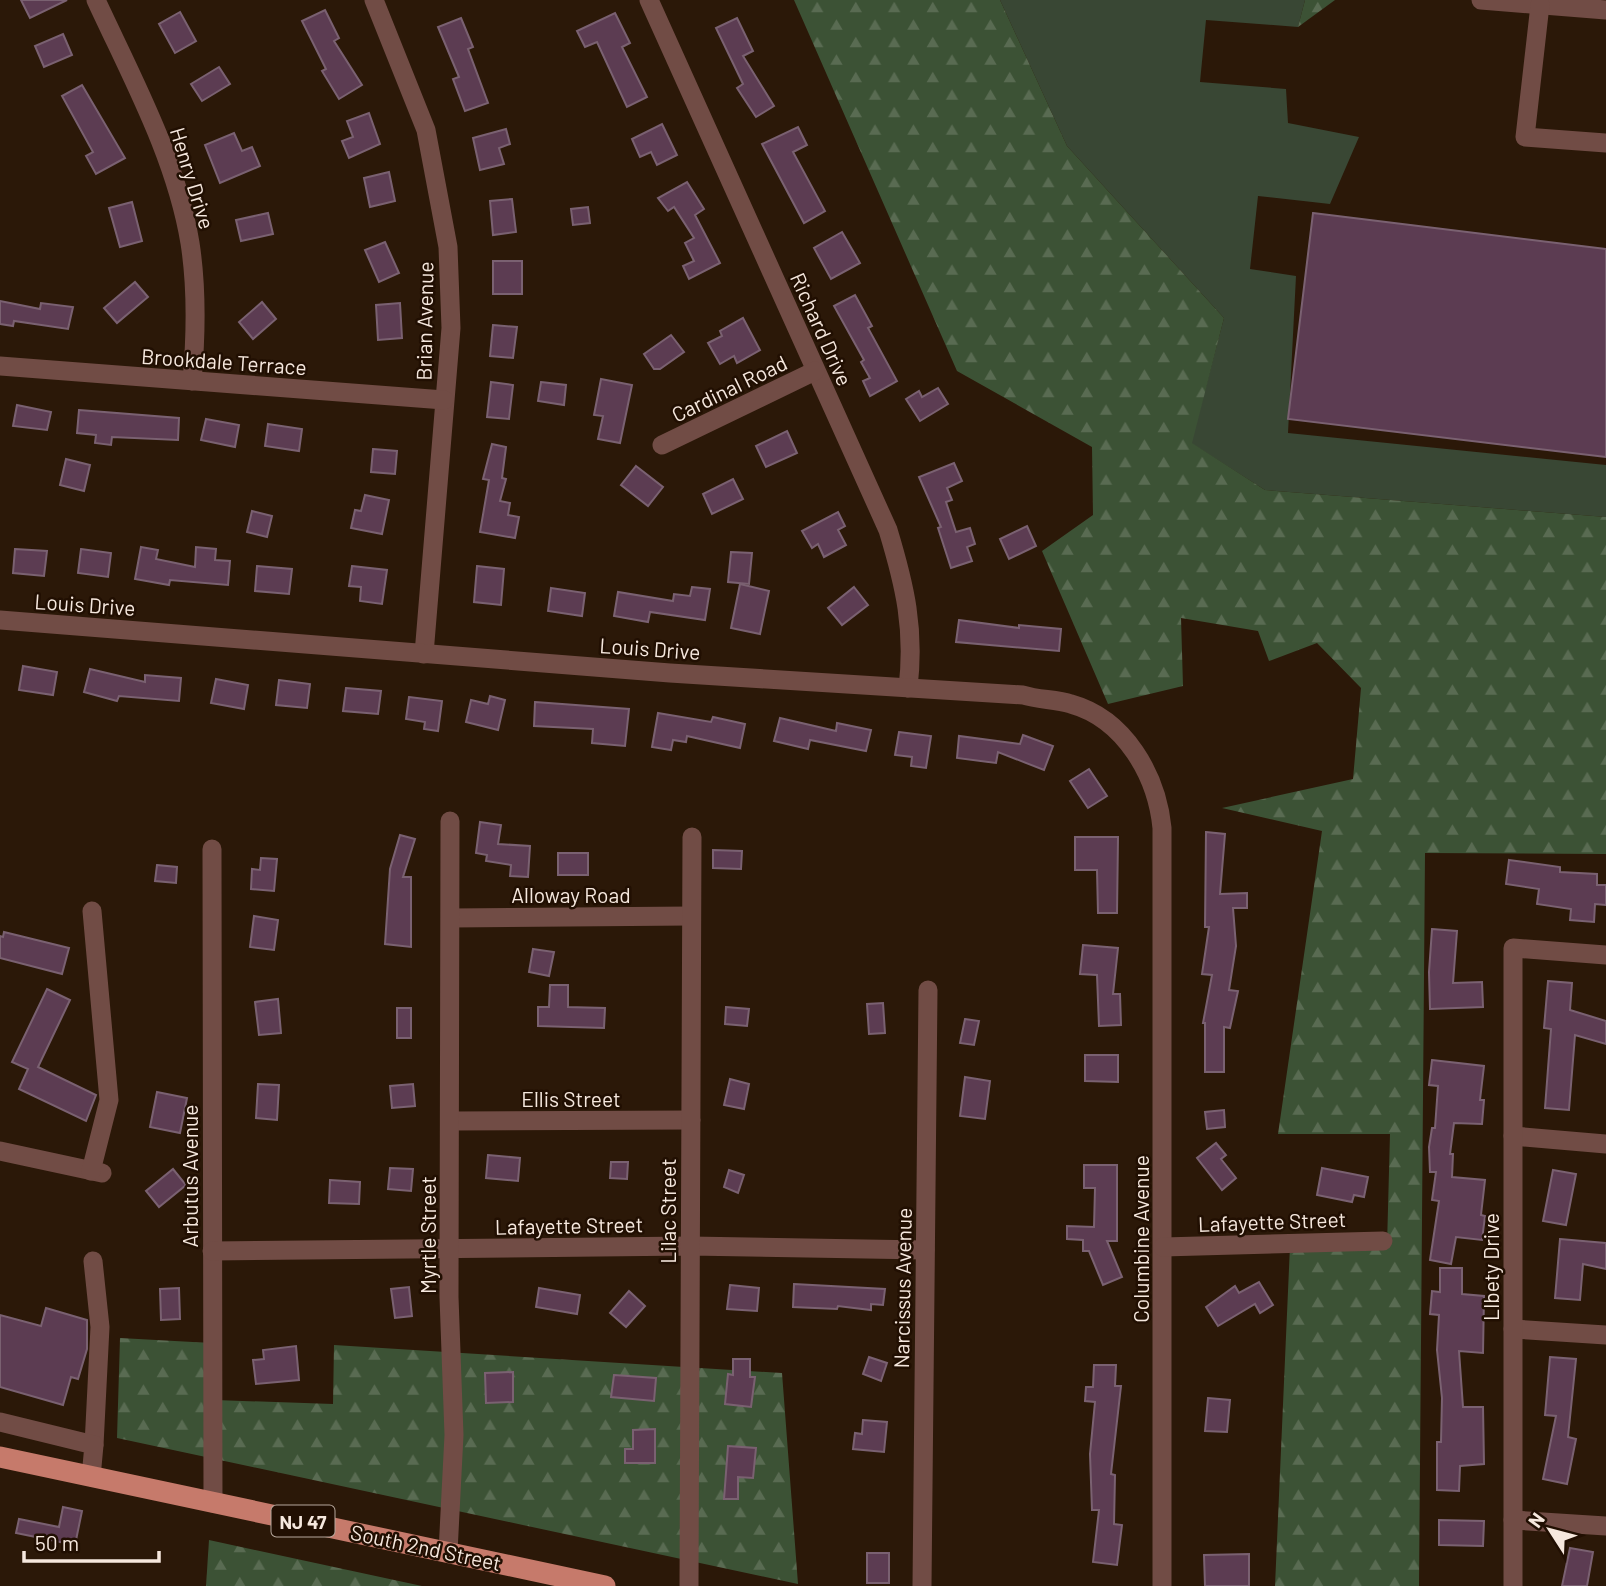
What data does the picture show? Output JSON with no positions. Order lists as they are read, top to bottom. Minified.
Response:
{"streets":{"main road":["NJ 47","South 2nd Street"],"street":["Henry Drive","Brian Avenue","Richard Drive","Brookdale Terrace","Cardinal Road","Louis Drive","Alloway Road","Ellis Street","Arbutus Avenue","Lilac Street","Lafayette Street","Myrtle Street","Columbine Avenue","LIbety Drive","Narcissus Avenue"]},"crossings":[["Henry Drive","Brookdale Terrace"],["Brian Avenue","Brookdale Terrace"],["Brian Avenue","Louis Drive"],["Richard Drive","Cardinal Road"],["Richard Drive","Louis Drive"],["Louis Drive","Columbine Avenue"],["Alloway Road","Lilac Street"],["Alloway Road","Myrtle Street"],["Ellis Street","Lilac Street"],["Ellis Street","Myrtle Street"],["Arbutus Avenue","Lafayette Street"],["Arbutus Avenue","South 2nd Street"],["Lilac Street","Lafayette Street"],["Lafayette Street","Myrtle Street"],["Lafayette Street","Columbine Avenue"],["Lafayette Street","Narcissus Avenue"],["Myrtle Street","South 2nd Street"]],"scale_bar":"50 m","north":"top left"}
